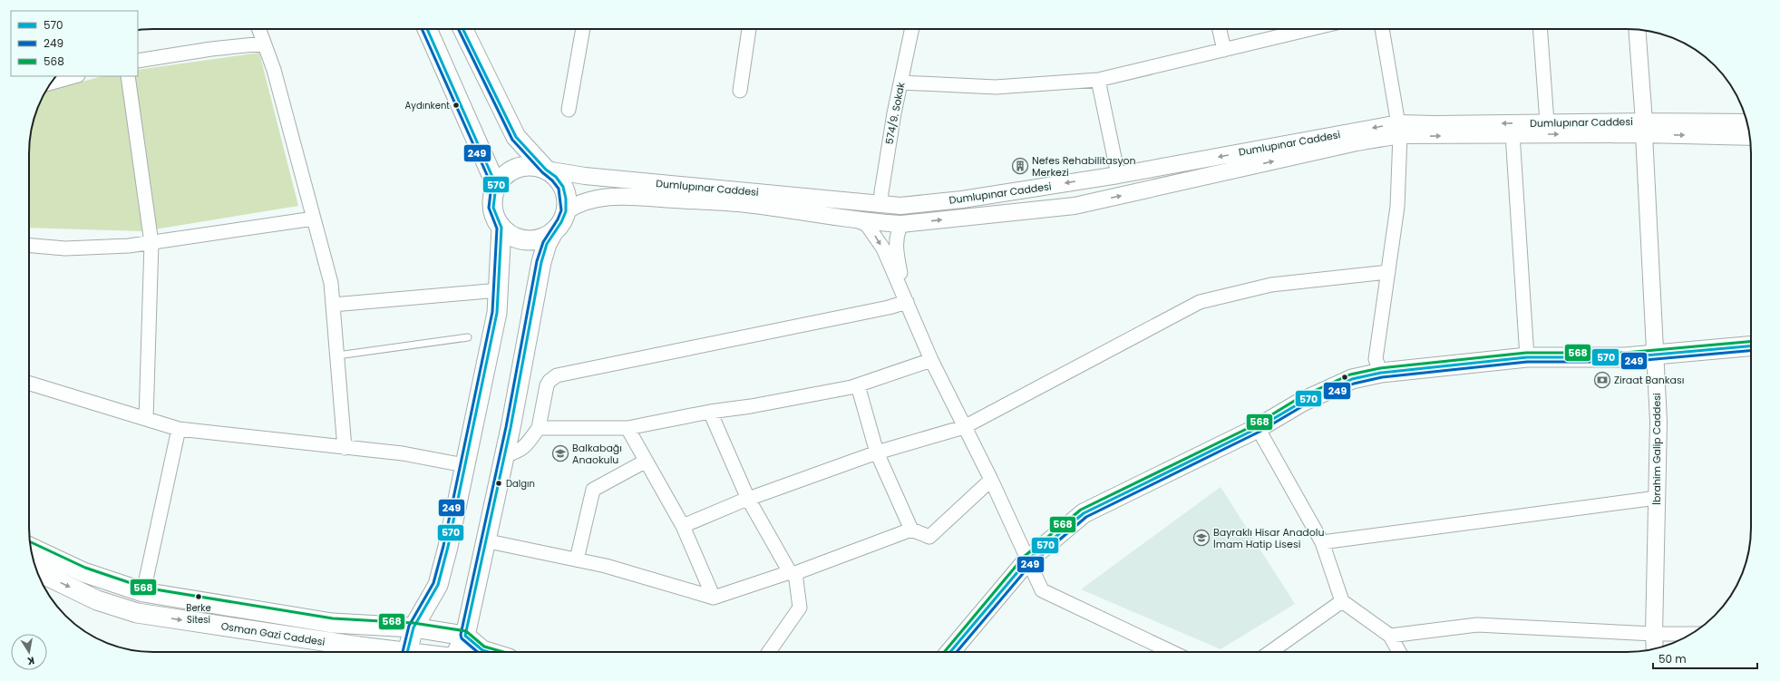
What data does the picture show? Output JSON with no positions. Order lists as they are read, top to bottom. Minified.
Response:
{"streets":{"main road":["Osman Gazi Caddesi"],"street":["574/9. Sokak","Dumlupınar Caddesi","İbrahim Galip Caddesi"]},"crossings":[["574/9. Sokak","Dumlupınar Caddesi"],["Dumlupınar Caddesi","İbrahim Galip Caddesi"]],"places":{"other":["Aydınkent","Dalgın","Berke Sitesi"],"building":["Nefes Rehabilitasyon Merkezi"],"bank":["Ziraat Bankası"],"school or university":["Balkabağı Anaokulu","Bayraklı Hisar Anadolu İmam Hatip Lisesi"]},"lines":["transit line 570","transit line 249","transit line 568"],"legend":["570","249","568"],"scale_bar":"50 m","north":"bottom"}
